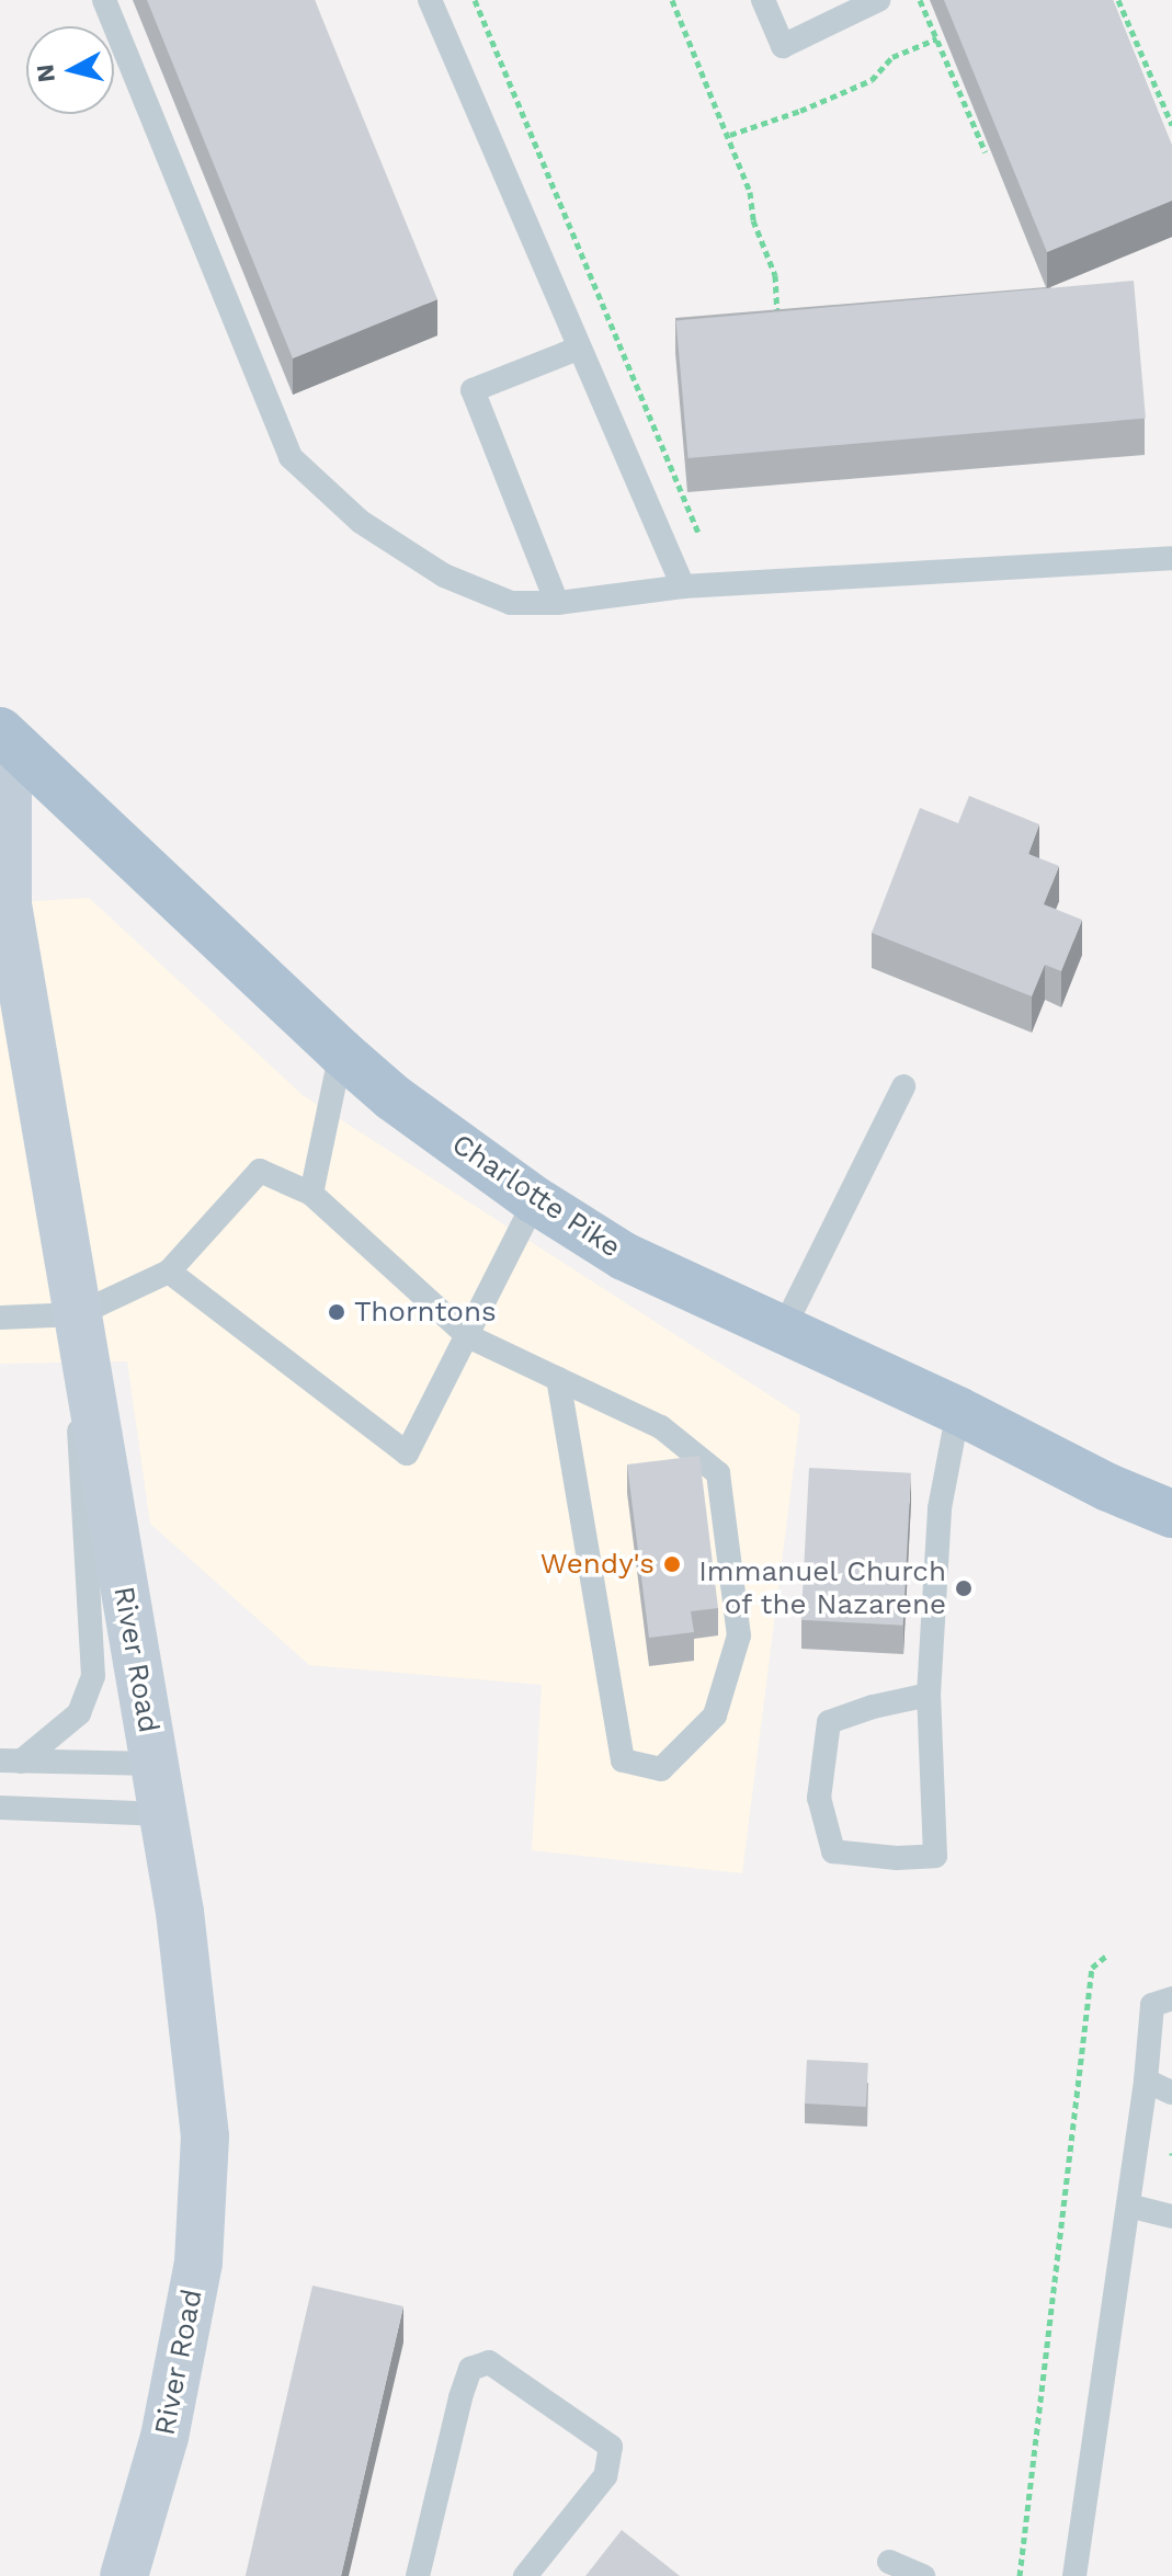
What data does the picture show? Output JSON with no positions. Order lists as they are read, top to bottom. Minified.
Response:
{"streets":{"main road":["Charlotte Pike","River Road"]},"crossings":[["Charlotte Pike","River Road"]],"places":["Thorntons","Wendy's","Immanuel Church of the Nazarene"],"north":"left"}
